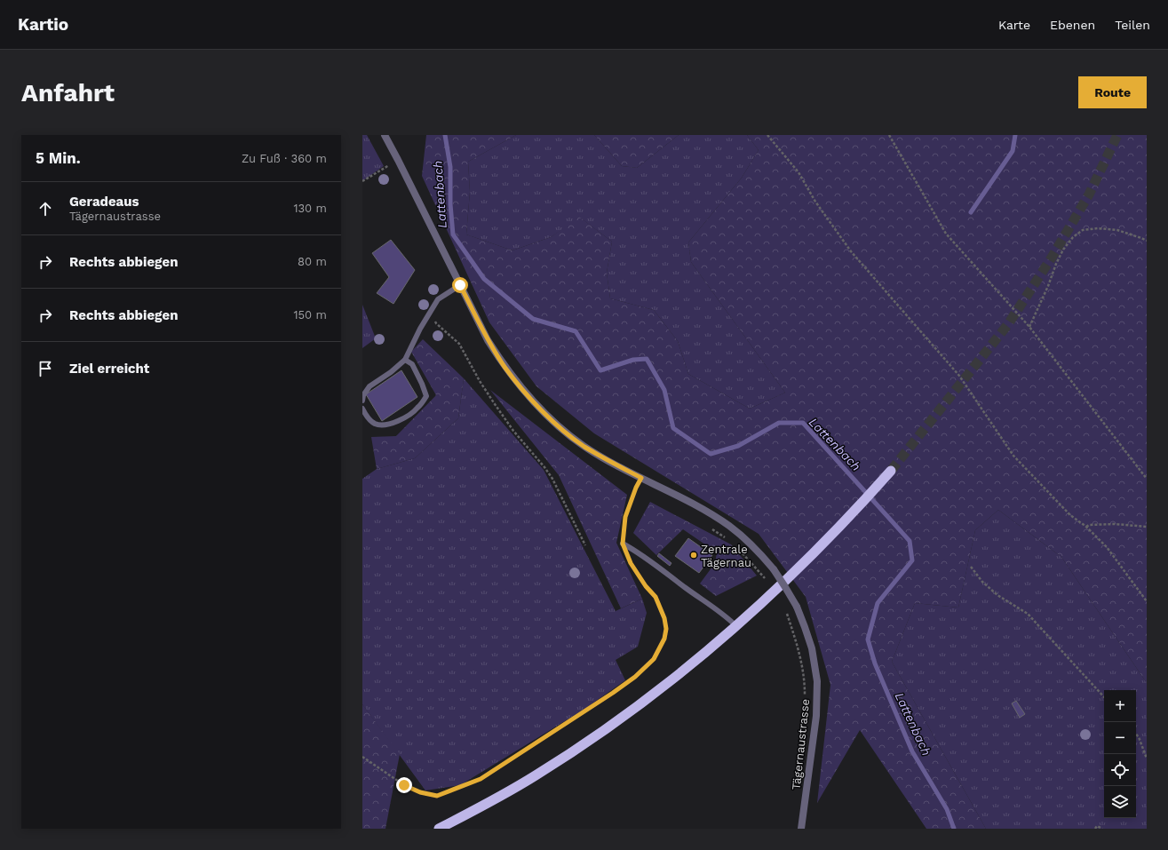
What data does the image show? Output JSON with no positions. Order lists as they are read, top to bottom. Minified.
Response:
{"streets":{"street":["Tägernaustrasse"]},"water":["Lattenbach"],"places":["Zentrale Tägernau"],"page":{"header":"Kartio","nav":["Karte","Ebenen","Teilen"],"buttons":"Route","title":"Anfahrt","heading":["5 Min.","Zu Fuß · 360 m"],"list":[["Geradeaus","Tägernaustrasse","130 m"],["Rechts abbiegen","80 m"],["Rechts abbiegen","150 m"],"Ziel erreicht"],"map_buttons":["+","−"]}}
